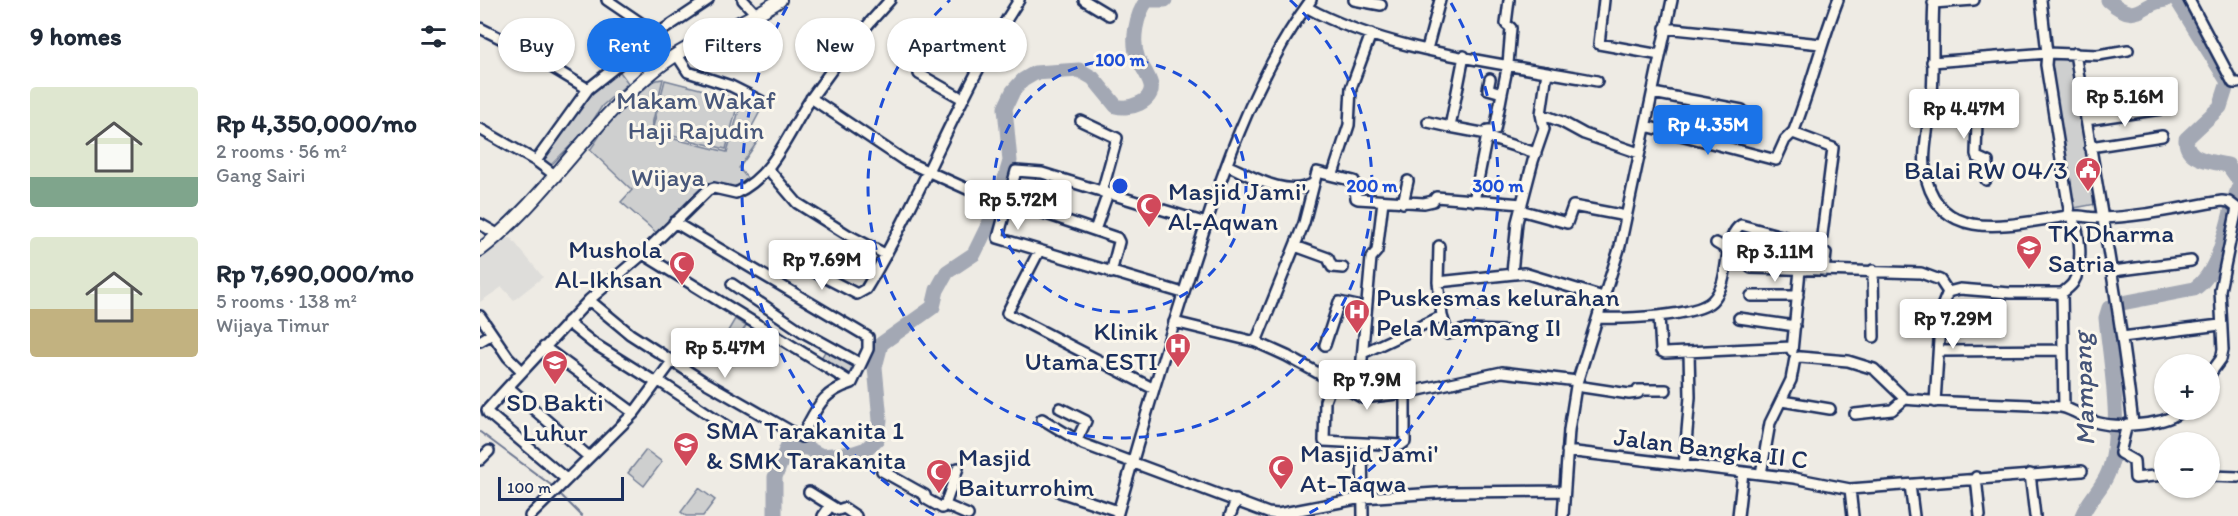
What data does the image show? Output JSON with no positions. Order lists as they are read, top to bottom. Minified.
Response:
{"streets":{"street":["Jalan Bangka II C"]},"water":["Mampang"],"parks":["Makam Wakaf Haji Rajudin","Wijaya"],"places":{"public building":["Balai RW 04/3"],"mosque":["Masjid Jami' Al-Aqwan","Mushola Al-Ikhsan","Masjid Jami' At-Taqwa","Masjid Baiturrohim"],"school or university":["TK Dharma Satria","SD Bakti Luhur","SMA Tarakanita 1 & SMK Tarakanita"],"hospital":["Puskesmas kelurahan Pela Mampang II","Klinik Utama ESTI"]},"scale_bar":"100 m","page":{"heading":"9 homes","chip":["Buy","Rent","Filters","New","Apartment"],"list":[{"name":"Rp 4,350,000/mo","note":"2 rooms · 56 m² · Gang Sairi"},{"name":"Rp 7,690,000/mo","note":"5 rooms · 138 m² · Wijaya Timur"}],"price":["Rp 5.16M","Rp 4.47M","Rp 4.35M","Rp 5.72M","Rp 3.11M","Rp 7.69M","Rp 7.29M","Rp 5.47M","Rp 7.9M"],"map_buttons":["+","−"],"scale":"100 m"},"rings":["100 m","200 m","300 m"]}
